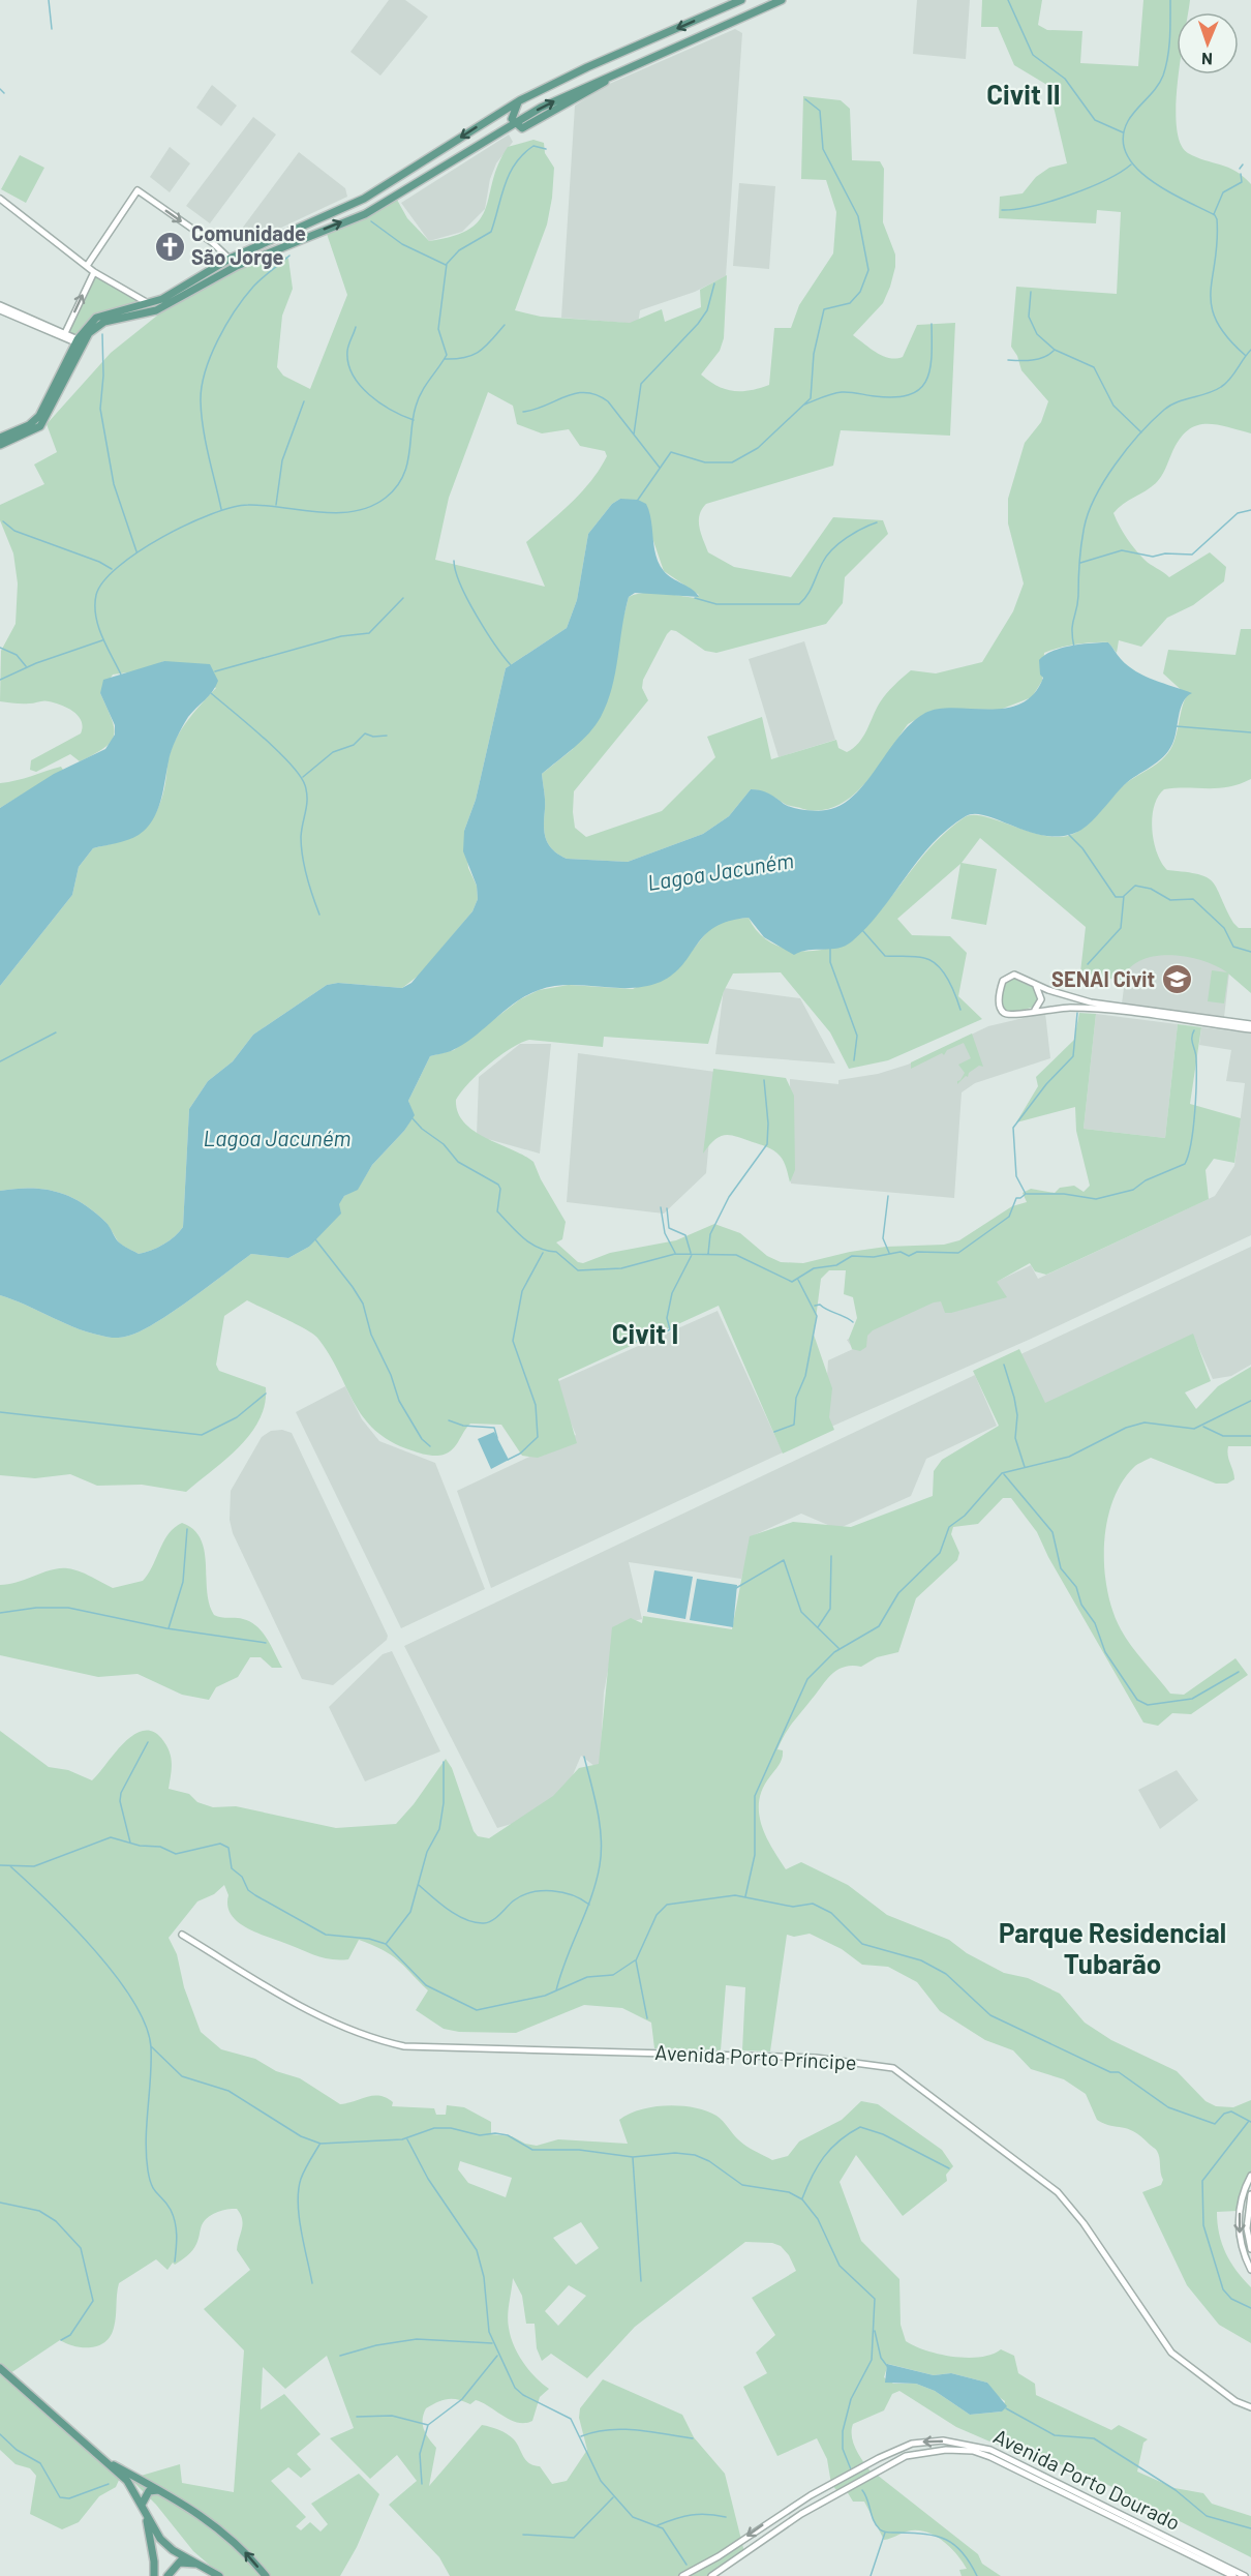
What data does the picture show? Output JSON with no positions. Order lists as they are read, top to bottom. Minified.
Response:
{"streets":{"street":["Avenida Porto Príncipe","Avenida Porto Dourado"]},"one_way":["Avenida Porto Dourado"],"districts":["Civit II","Civit I","Parque Residencial Tubarão"],"water":["Lagoa Jacuném"],"places":{"church":["Comunidade São Jorge"],"school or university":["SENAI Civit"]},"north":"bottom"}
